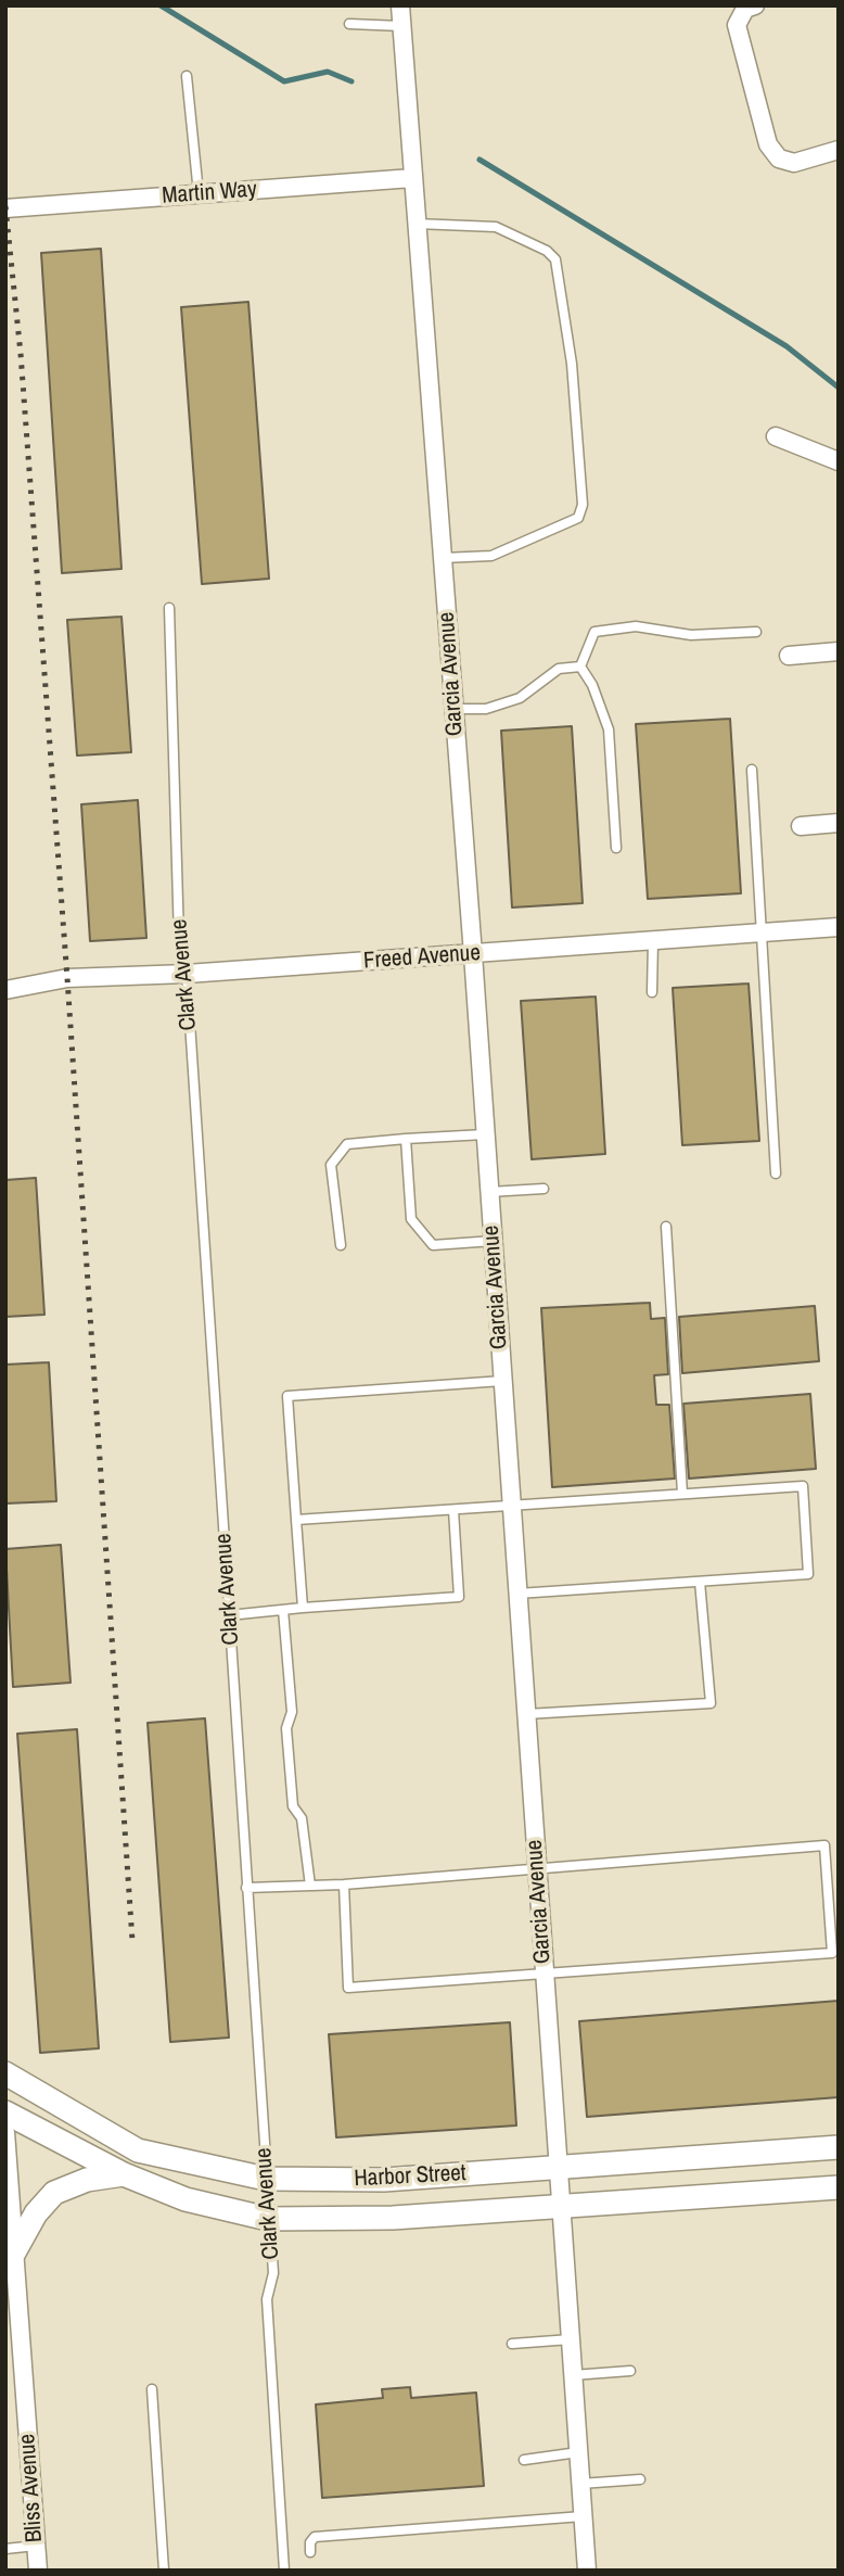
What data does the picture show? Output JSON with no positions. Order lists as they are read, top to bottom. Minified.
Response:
{"streets":{"street":["Martin Way","Garcia Avenue","Freed Avenue","Harbor Street","Bliss Avenue"],"lane":["Clark Avenue"]},"crossings":[["Martin Way","Garcia Avenue"],["Garcia Avenue","Freed Avenue"],["Garcia Avenue","Harbor Street"],["Freed Avenue","Clark Avenue"],["Clark Avenue","Harbor Street"]]}
